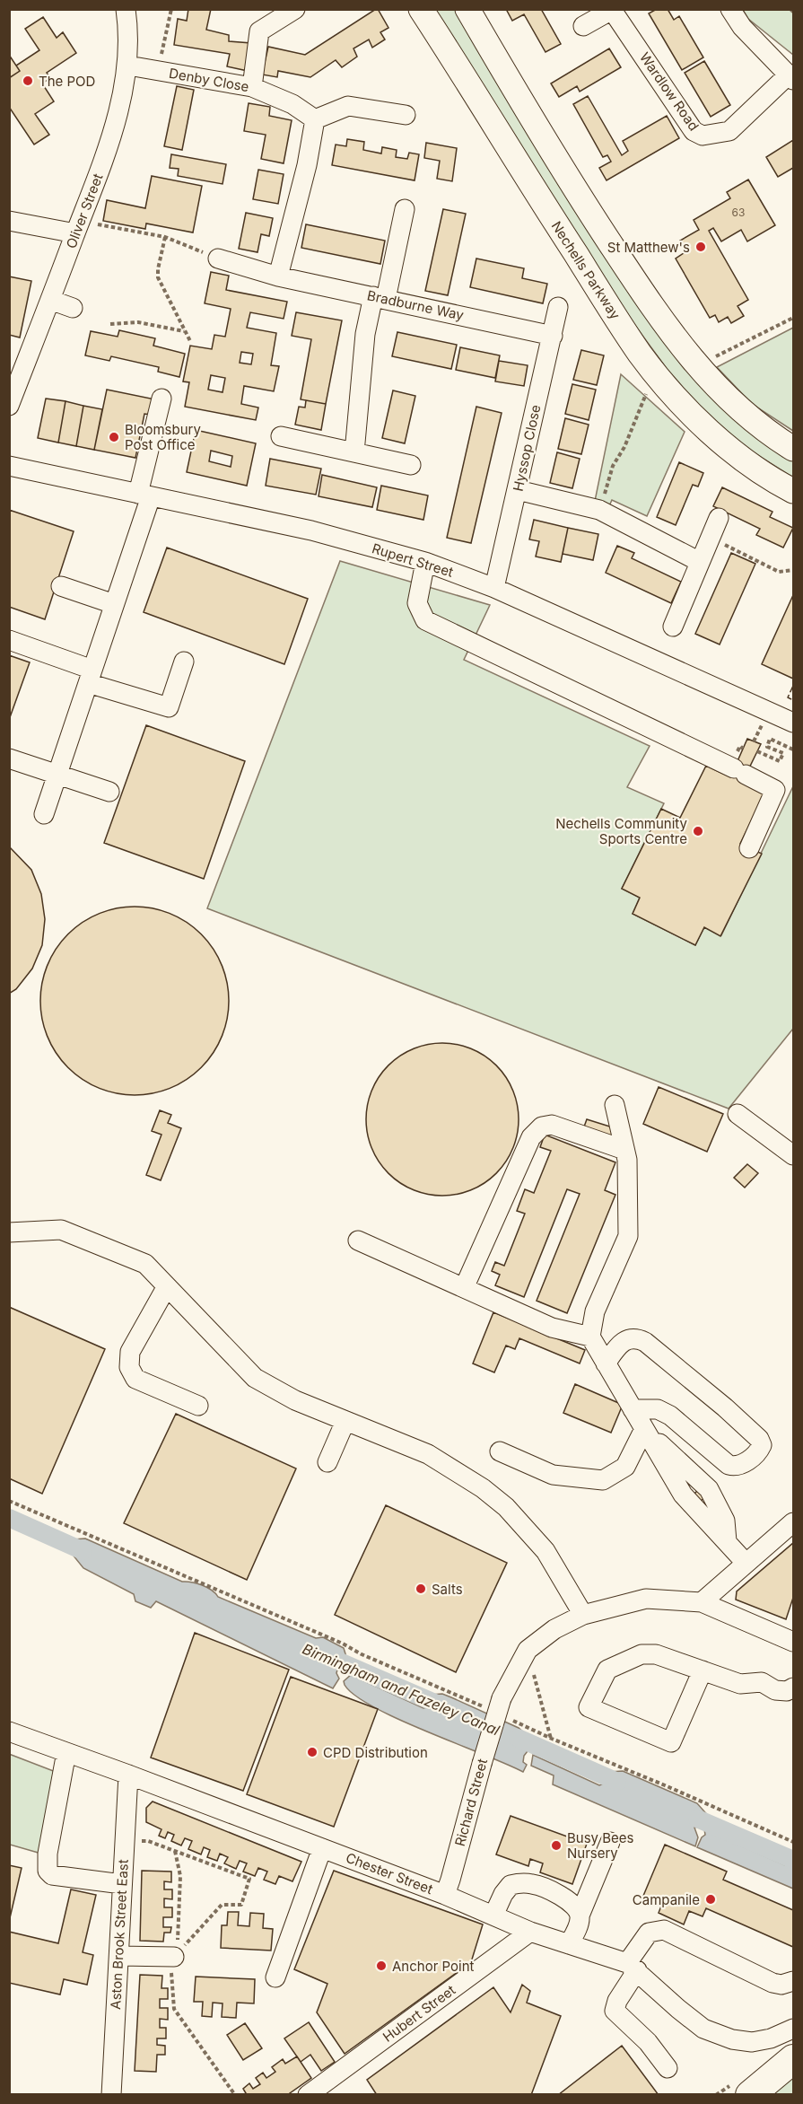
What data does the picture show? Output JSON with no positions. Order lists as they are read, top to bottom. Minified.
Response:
{"streets":{"main road":["Nechells Parkway"],"street":["Denby Close","Wardlow Road","Oliver Street","Bradburne Way","Hyssop Close","Rupert Street","Richard Street","Chester Street","Aston Brook Street East","Hubert Street"]},"crossings":[["Denby Close","Oliver Street"],["Bradburne Way","Hyssop Close"],["Hyssop Close","Rupert Street"],["Richard Street","Chester Street"],["Chester Street","Aston Brook Street East"],["Chester Street","Hubert Street"]],"water":["Birmingham and Fazeley Canal"],"places":["The POD","St Matthew's","Bloomsbury Post Office","Nechells Community Sports Centre","Salts","CPD Distribution","Busy Bees Nursery","Campanile","Anchor Point"],"house_numbers":["63"]}
